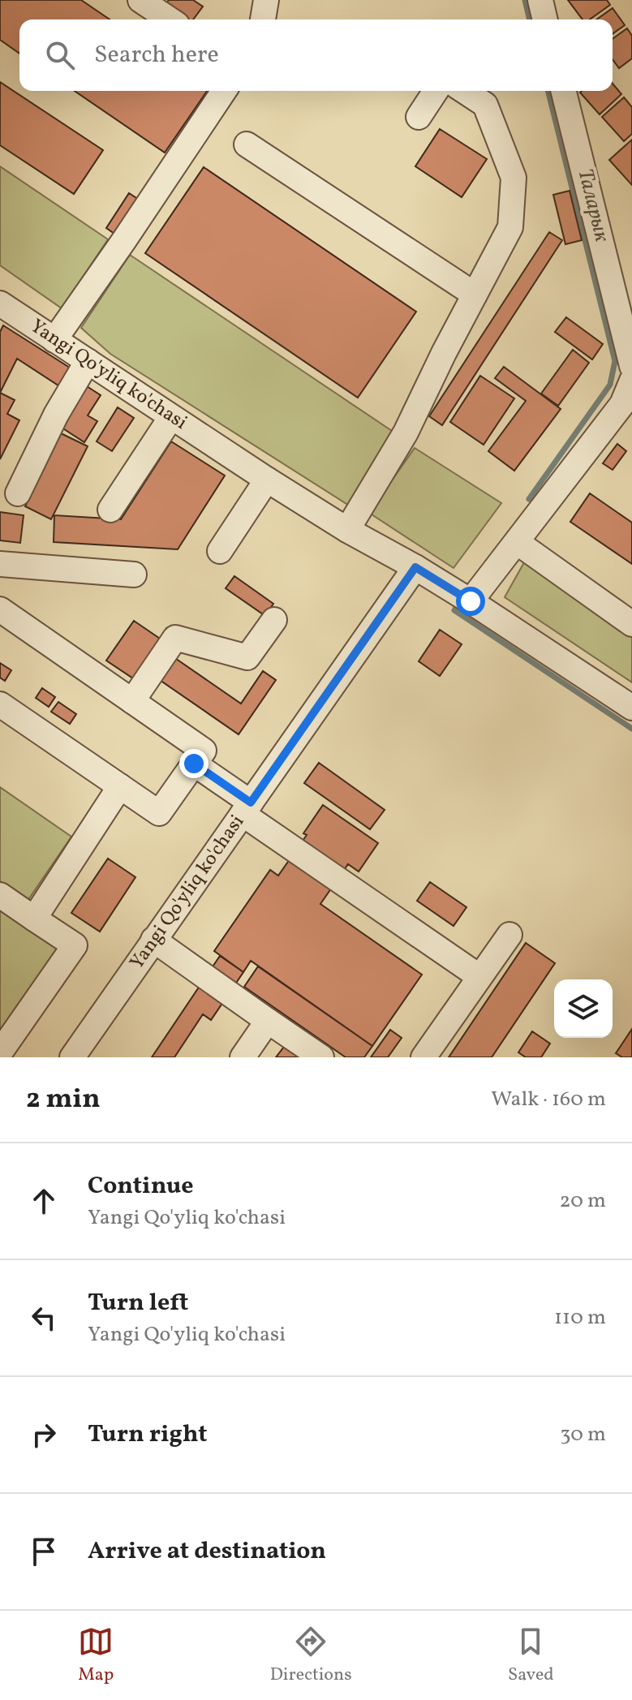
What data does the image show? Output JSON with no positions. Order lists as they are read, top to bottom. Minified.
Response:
{"streets":{"street":["Yangi Qo'yliq ko'chasi"]},"water":["Таларык"],"page":{"search":"Search here","heading":["2 min","Walk · 160 m"],"list":[["Continue","Yangi Qo'yliq ko'chasi","20 m"],["Turn left","Yangi Qo'yliq ko'chasi","110 m"],["Turn right","30 m"],"Arrive at destination"],"nav":["Map","Directions","Saved"]}}
